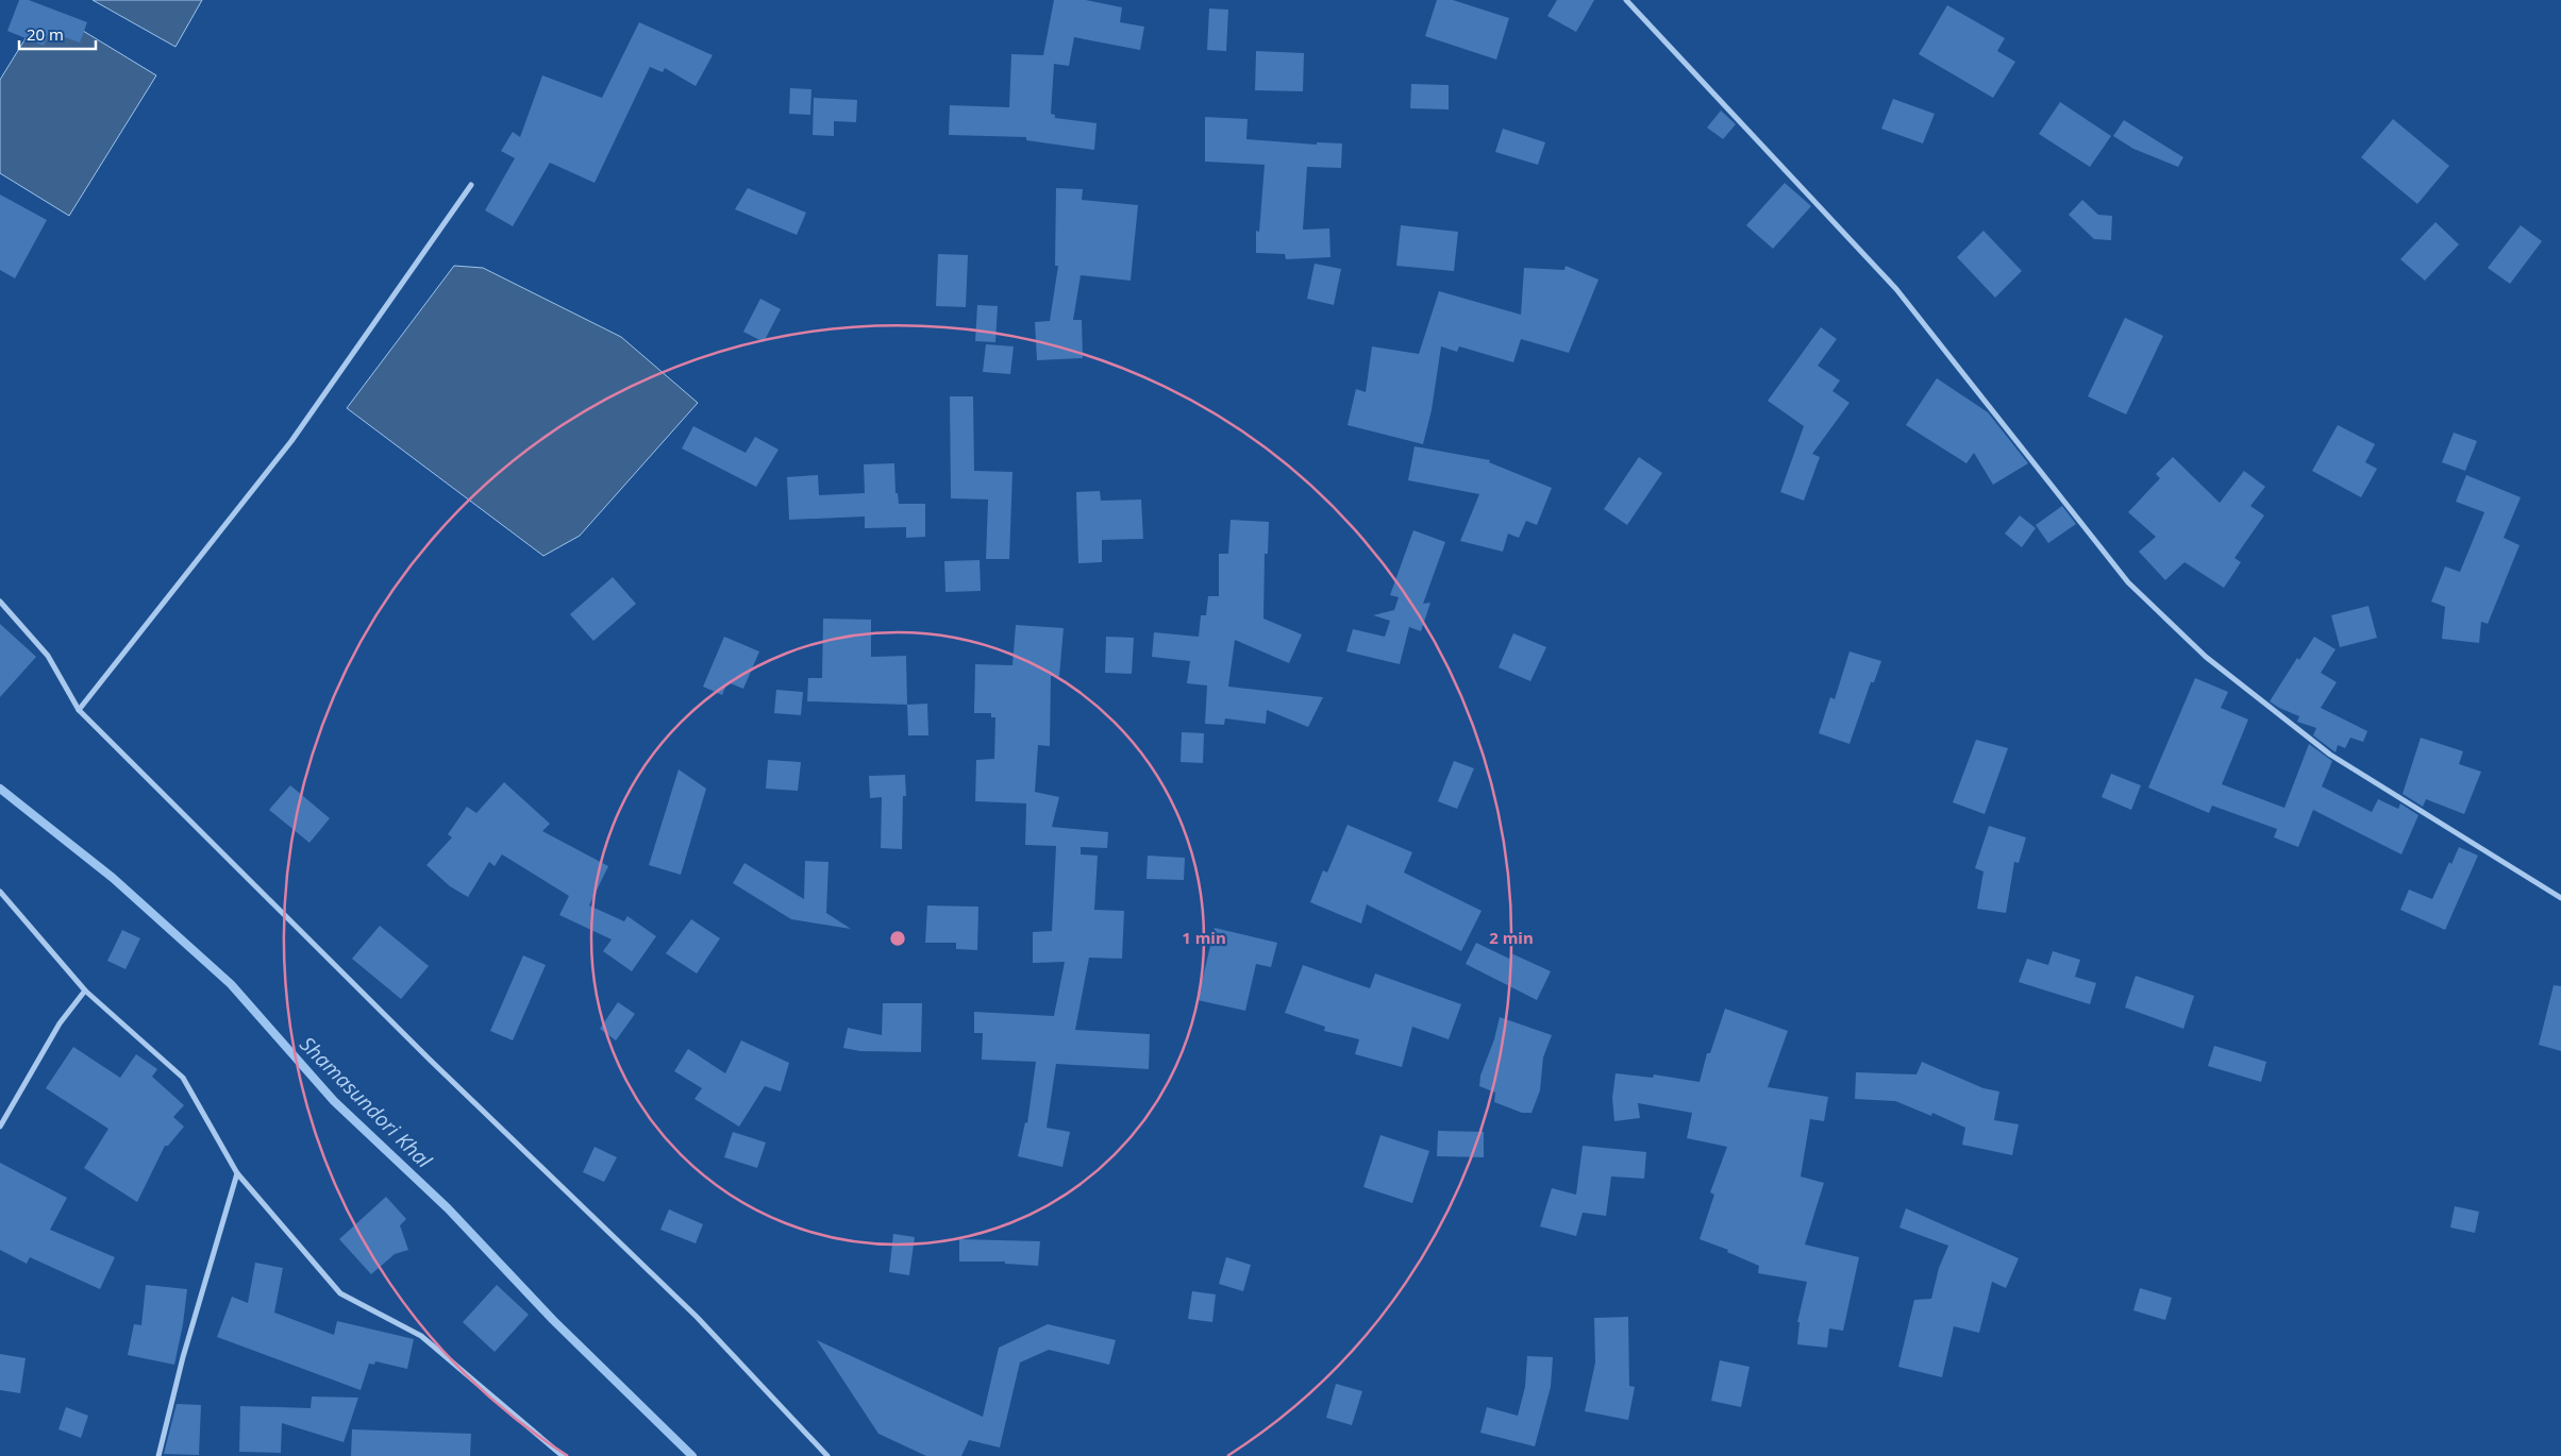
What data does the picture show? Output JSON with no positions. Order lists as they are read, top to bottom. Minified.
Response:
{"water":["Shamasundori Khal"],"scale_bar":"20 m","rings":["1 min","2 min"]}
